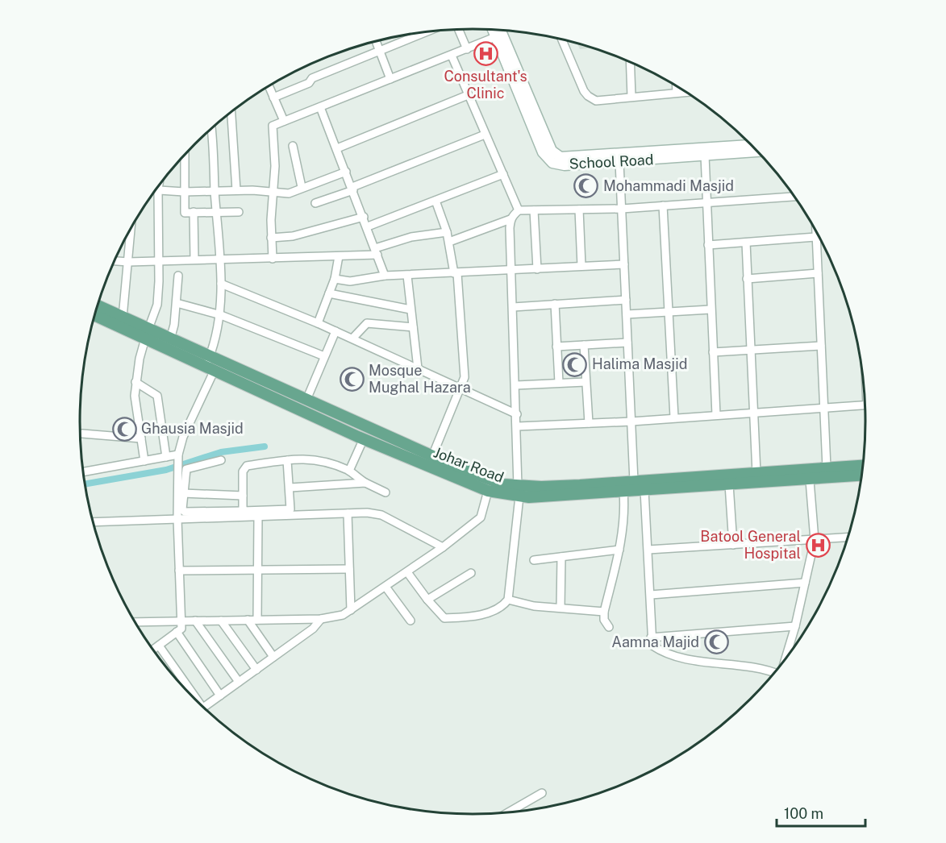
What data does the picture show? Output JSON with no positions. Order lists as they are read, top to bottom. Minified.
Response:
{"streets":{"main road":["Johar Road"],"street":["School Road"]},"places":{"hospital":["Consultant's Clinic","Batool General Hospital"],"mosque":["Mohammadi Masjid","Halima Masjid","Mosque Mughal Hazara","Ghausia Masjid","Aamna Majid"]},"scale_bar":"100 m"}
